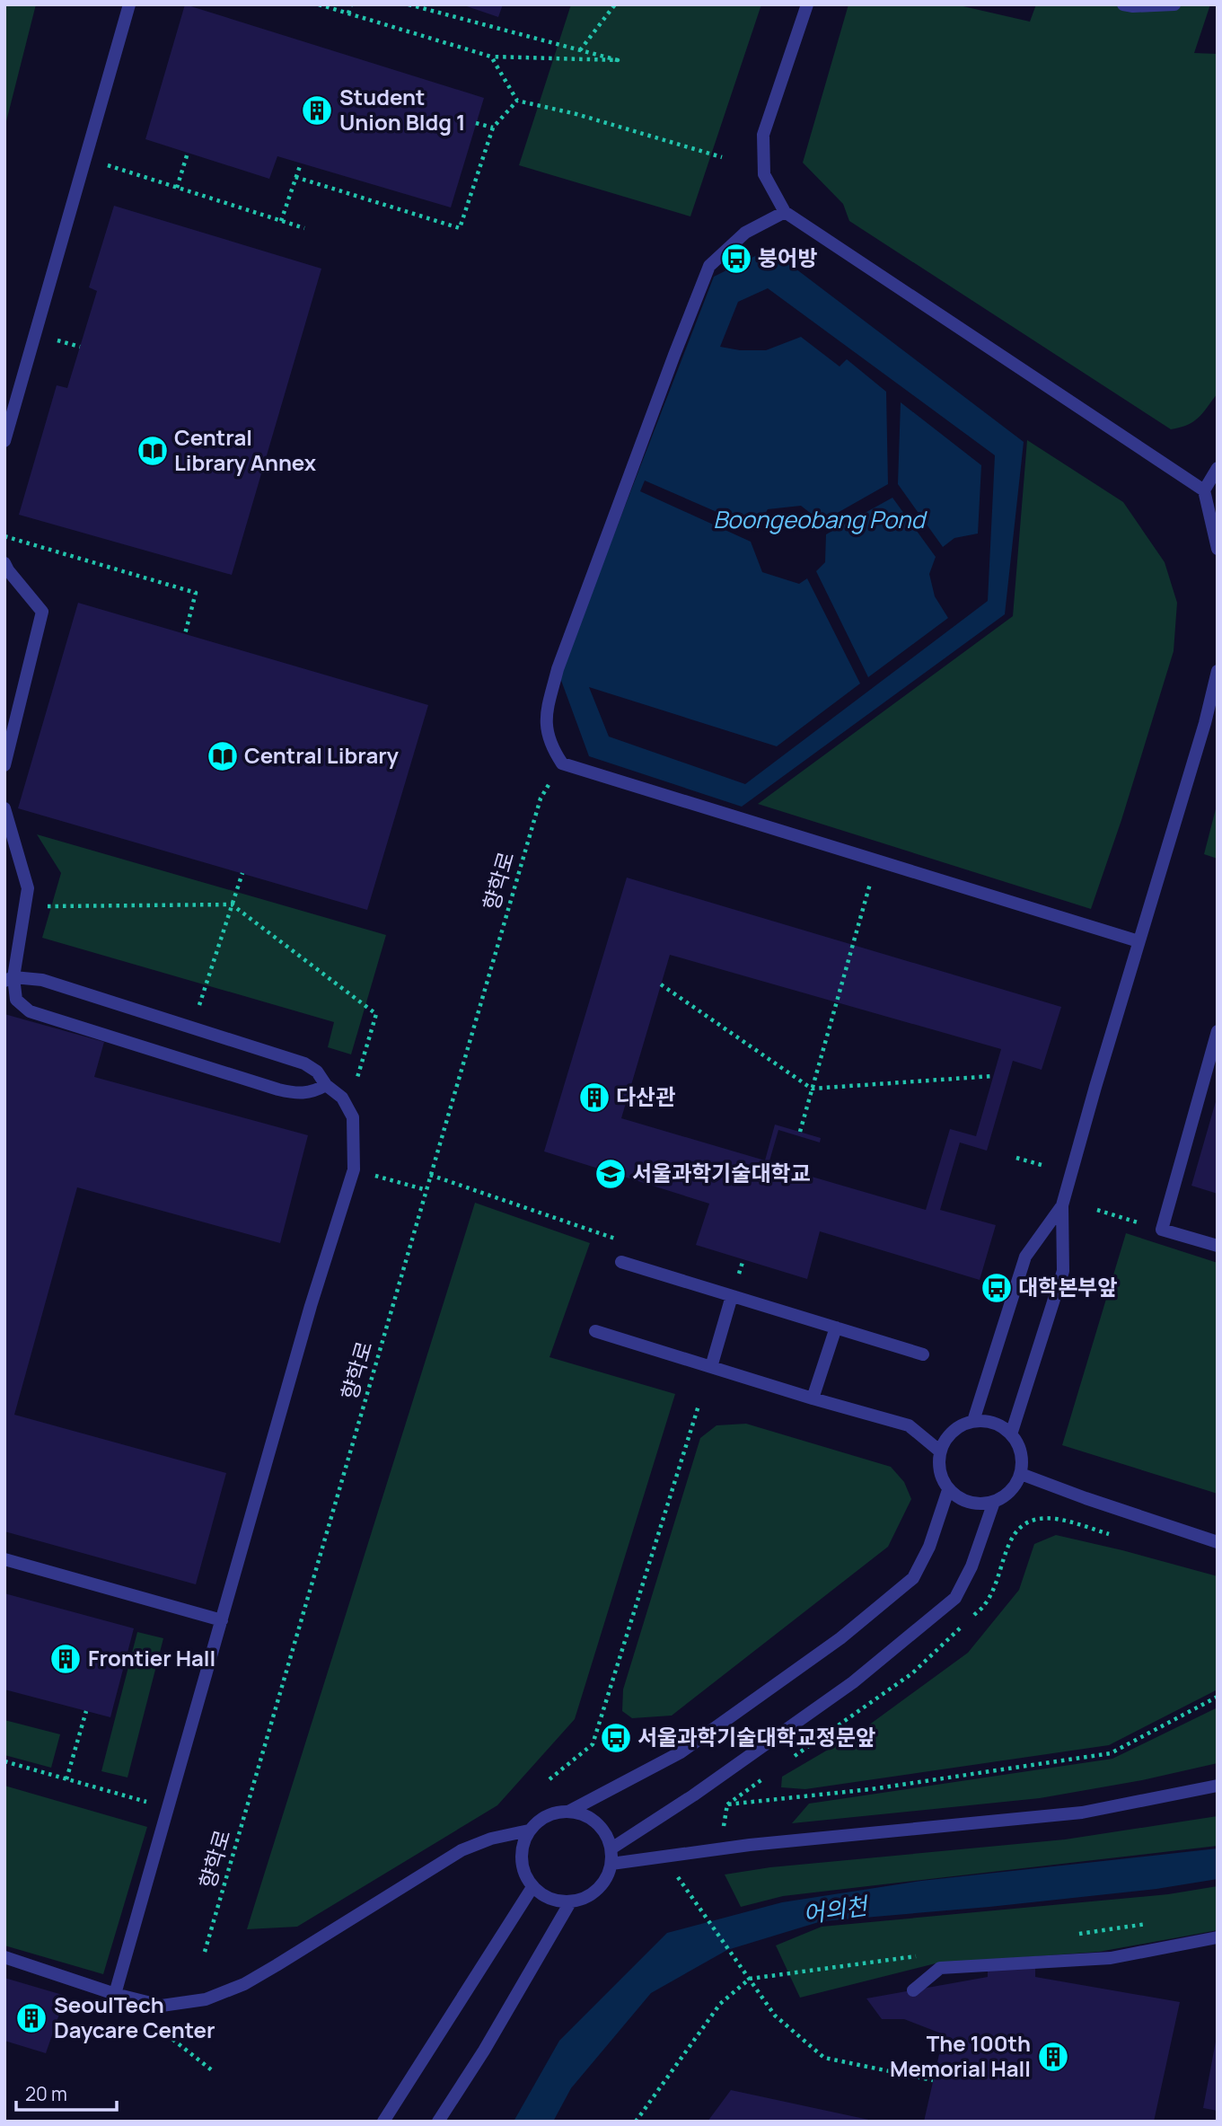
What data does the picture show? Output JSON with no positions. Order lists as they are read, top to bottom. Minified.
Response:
{"streets":{"path":["향학로"]},"water":["Boongeobang Pond","어의천"],"places":{"building":["Student Union Bldg 1","다산관","Frontier Hall","SeoulTech Daycare Center","The 100th Memorial Hall"],"bus stop":["붕어방","대학본부앞","서울과학기술대학교정문앞"],"library":["Central Library Annex","Central Library"],"school or university":["서울과학기술대학교"]},"scale_bar":"20 m"}
